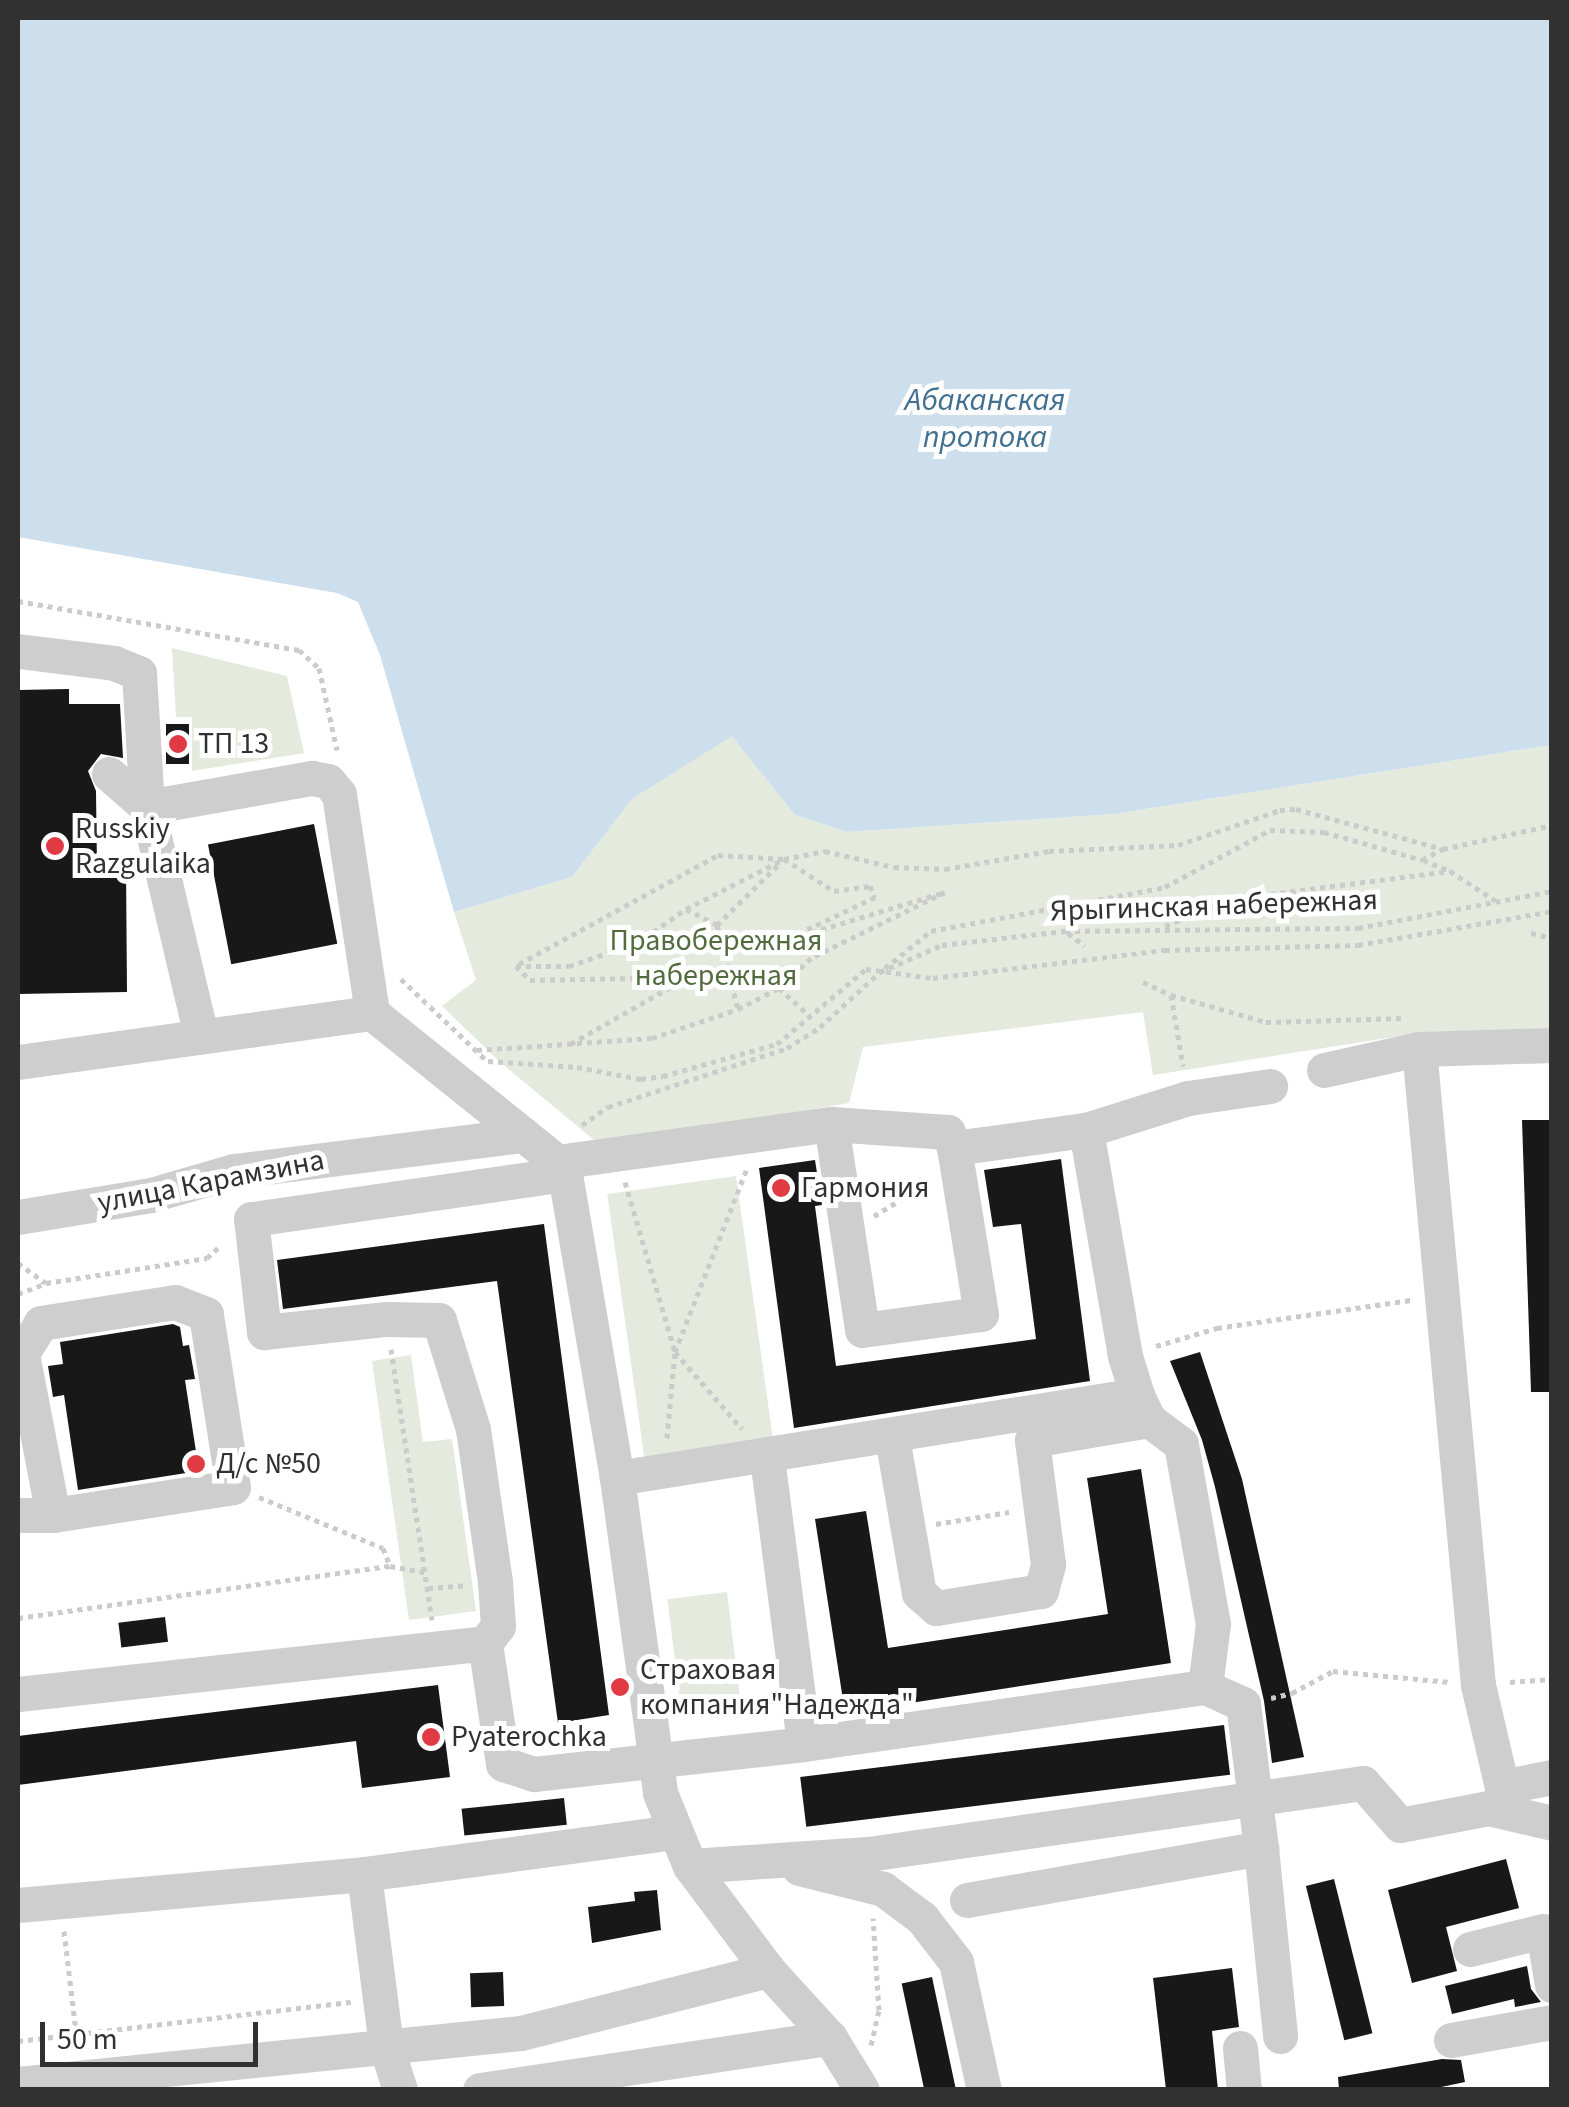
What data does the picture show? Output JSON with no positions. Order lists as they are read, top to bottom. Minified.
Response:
{"streets":{"street":["улица Карамзина"],"path":["Ярыгинская набережная"]},"water":["Абаканская протока"],"parks":["Правобережная набережная"],"places":["ТП 13","Russkiy Razgulaika","Гармония","Д/с №50","Страховая компания\"Надежда\"","Pyaterochka"],"scale_bar":"50 m"}
